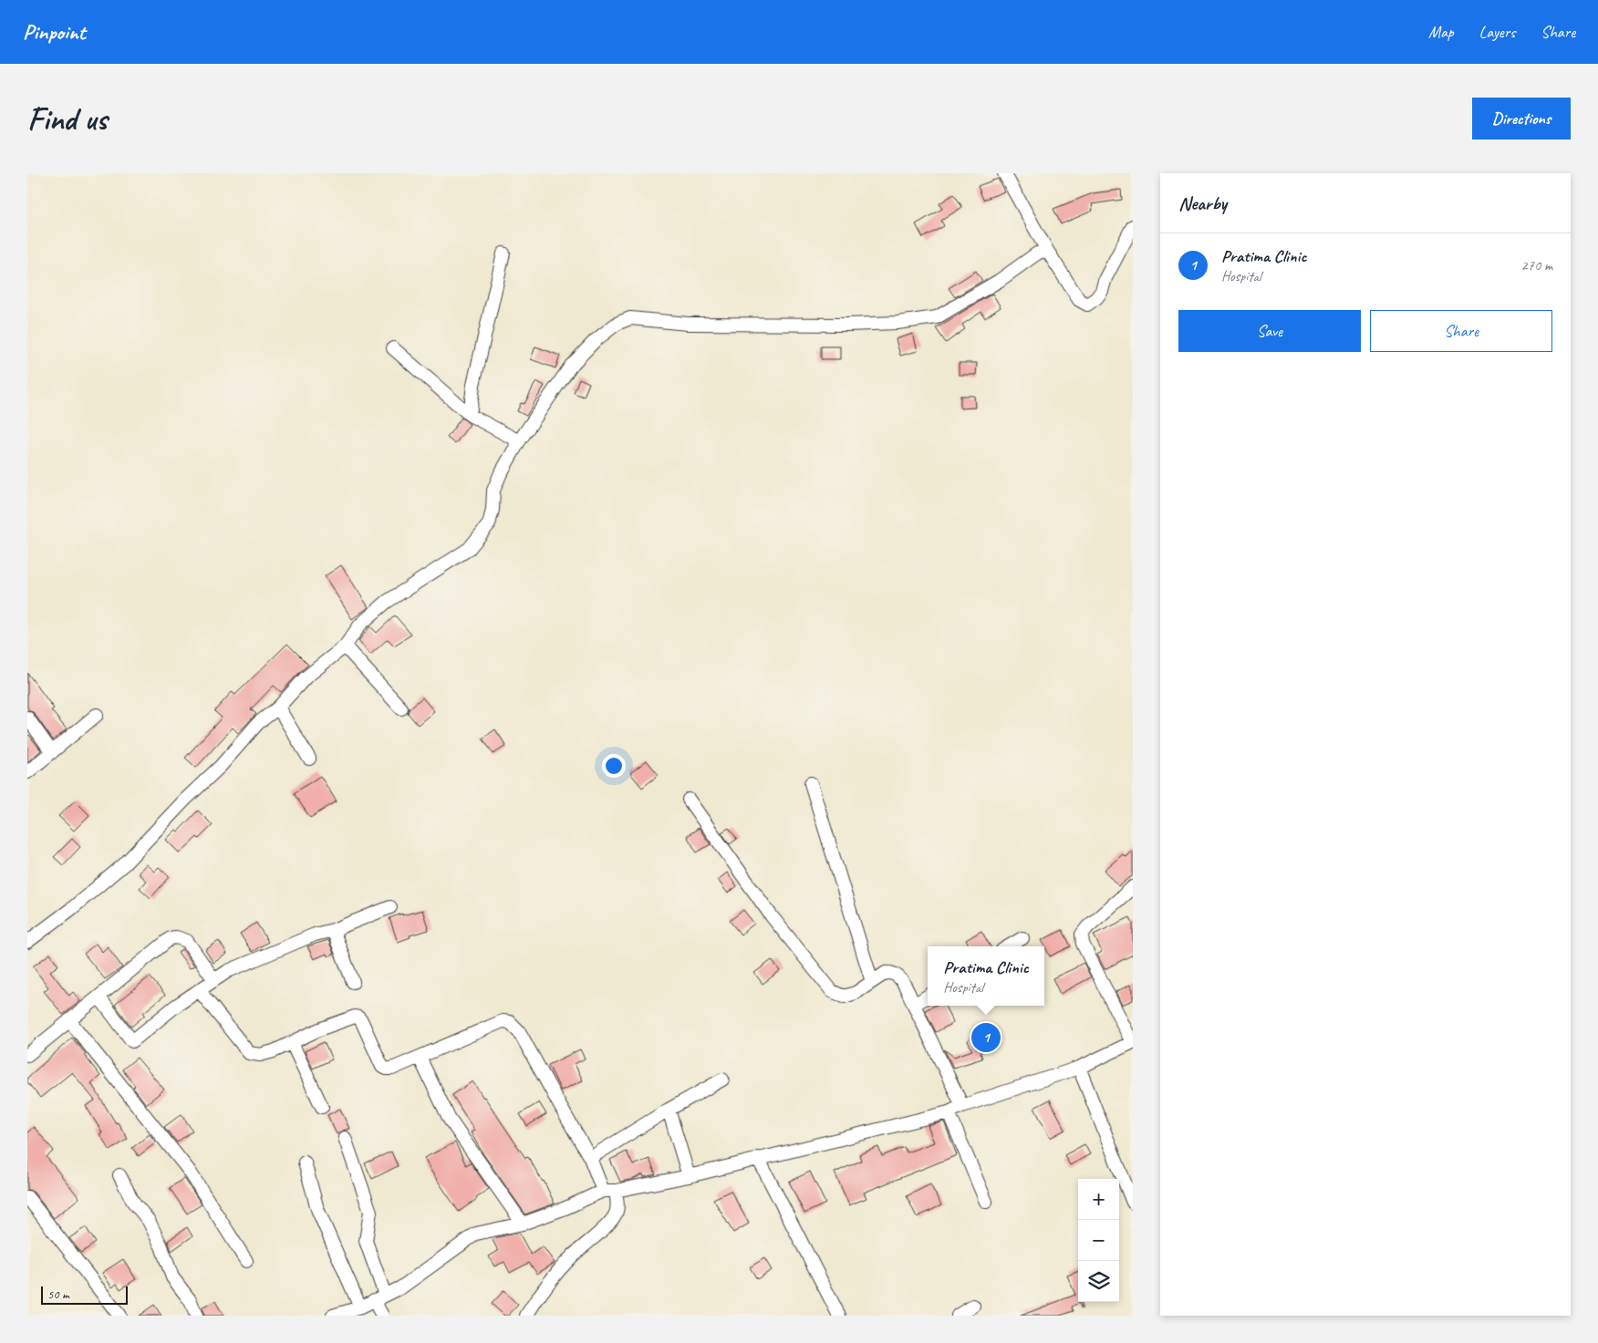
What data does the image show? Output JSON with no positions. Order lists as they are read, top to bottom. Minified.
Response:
{"scale_bar":"50 m","page":{"header":"Pinpoint","nav":["Map","Layers","Share"],"buttons":["Directions",["Save","Share"]],"title":"Find us","heading":"Nearby","list":[{"mark":"1","name":"Pratima Clinic","note":"Hospital","value":"270 m"}],"popup":["Pratima Clinic","Hospital"],"pins":"1","map_buttons":["+","−"],"scale":"50 m"}}
